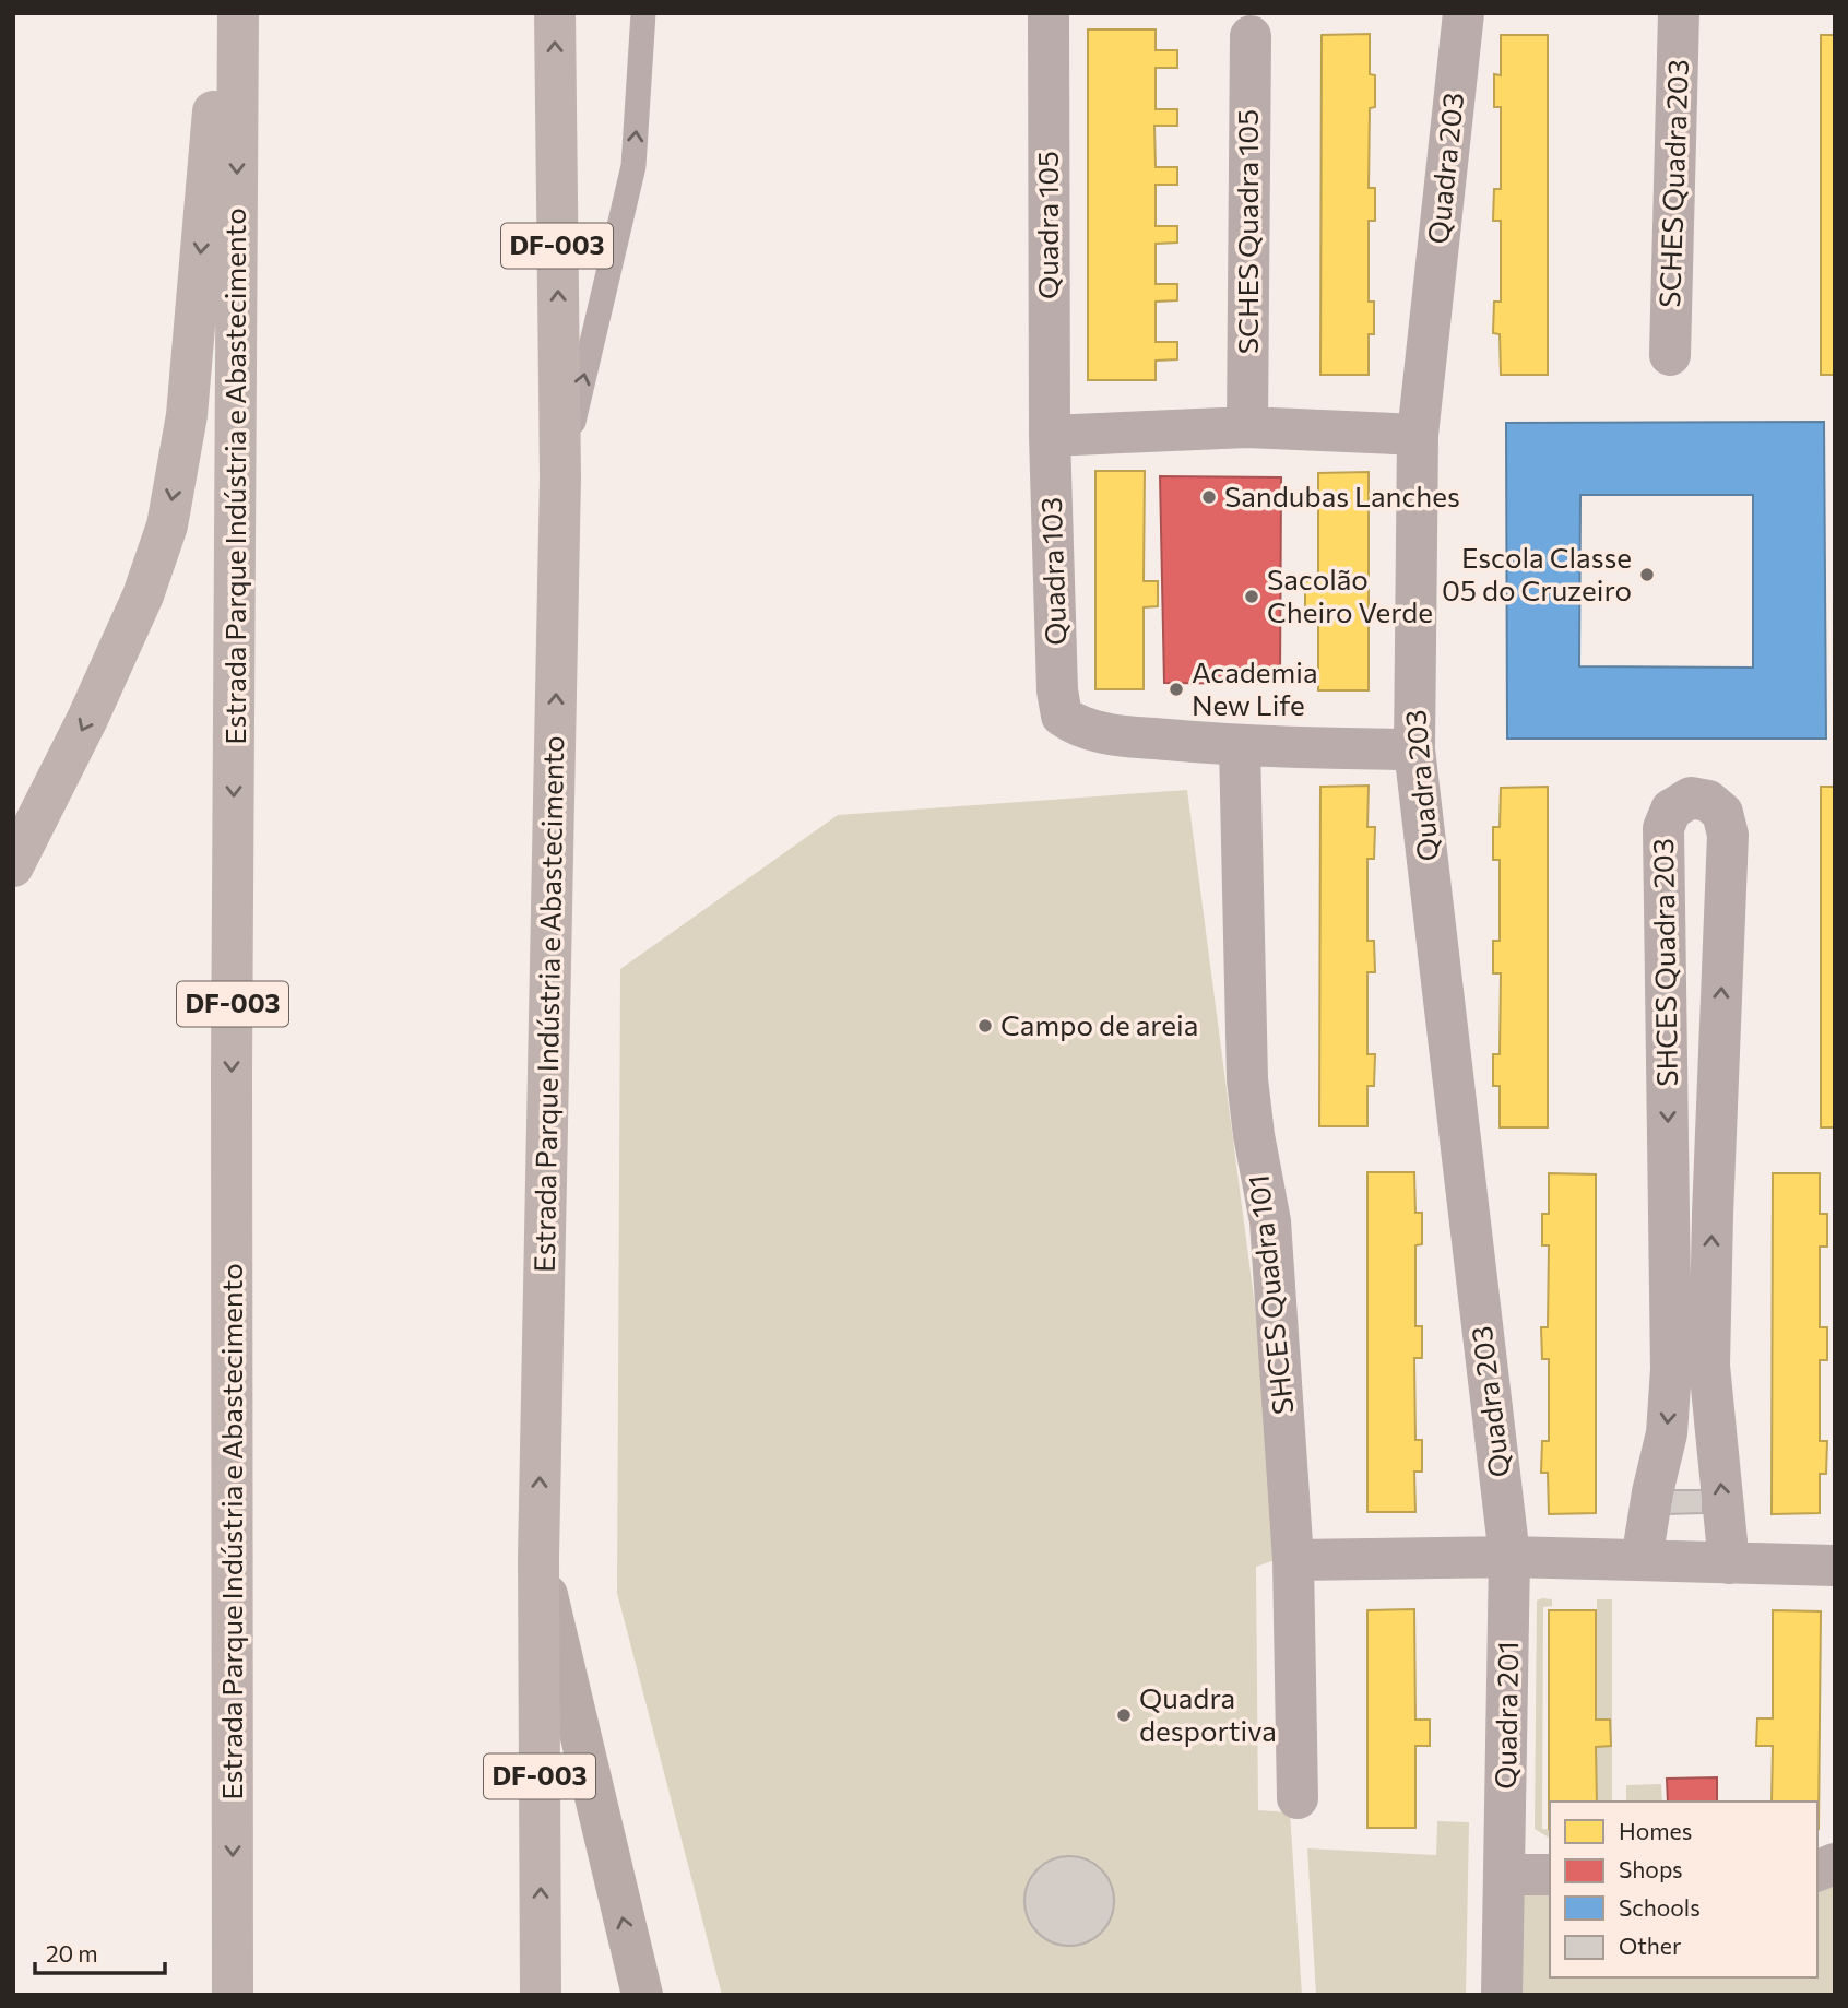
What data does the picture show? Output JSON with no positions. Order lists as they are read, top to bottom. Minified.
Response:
{"streets":{"highway":["DF-003","Estrada Parque Indústria e Abastecimento"],"street":["Quadra 203","SCHES Quadra 203","Quadra 105","SCHES Quadra 105","Quadra 103","SHCES Quadra 203","SHCES Quadra 101","Quadra 201"]},"crossings":[["Quadra 203","Quadra 103"],["Quadra 203","Quadra 201"],["Quadra 105","Quadra 103"],["Quadra 103","SHCES Quadra 101"]],"places":["Sandubas Lanches","Escola Classe 05 do Cruzeiro","Sacolão Cheiro Verde","Academia New Life","Campo de areia","Quadra desportiva"],"legend":["Homes","Shops","Schools","Other"],"scale_bar":"20 m"}
